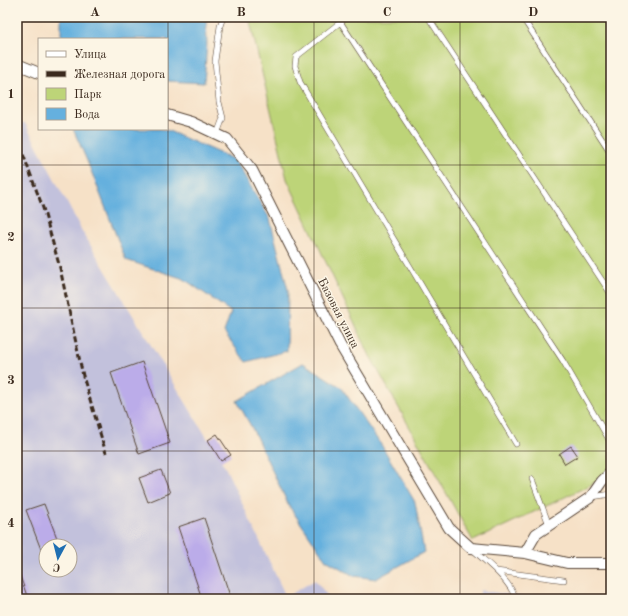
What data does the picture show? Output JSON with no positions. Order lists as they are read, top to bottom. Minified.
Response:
{"streets":{"street":["Базовая улица"]},"legend":["Улица","Железная дорога","Парк","Вода"],"north":"bottom","grid":{"columns":["A","B","C","D"],"rows":["1","2","3","4"]}}
